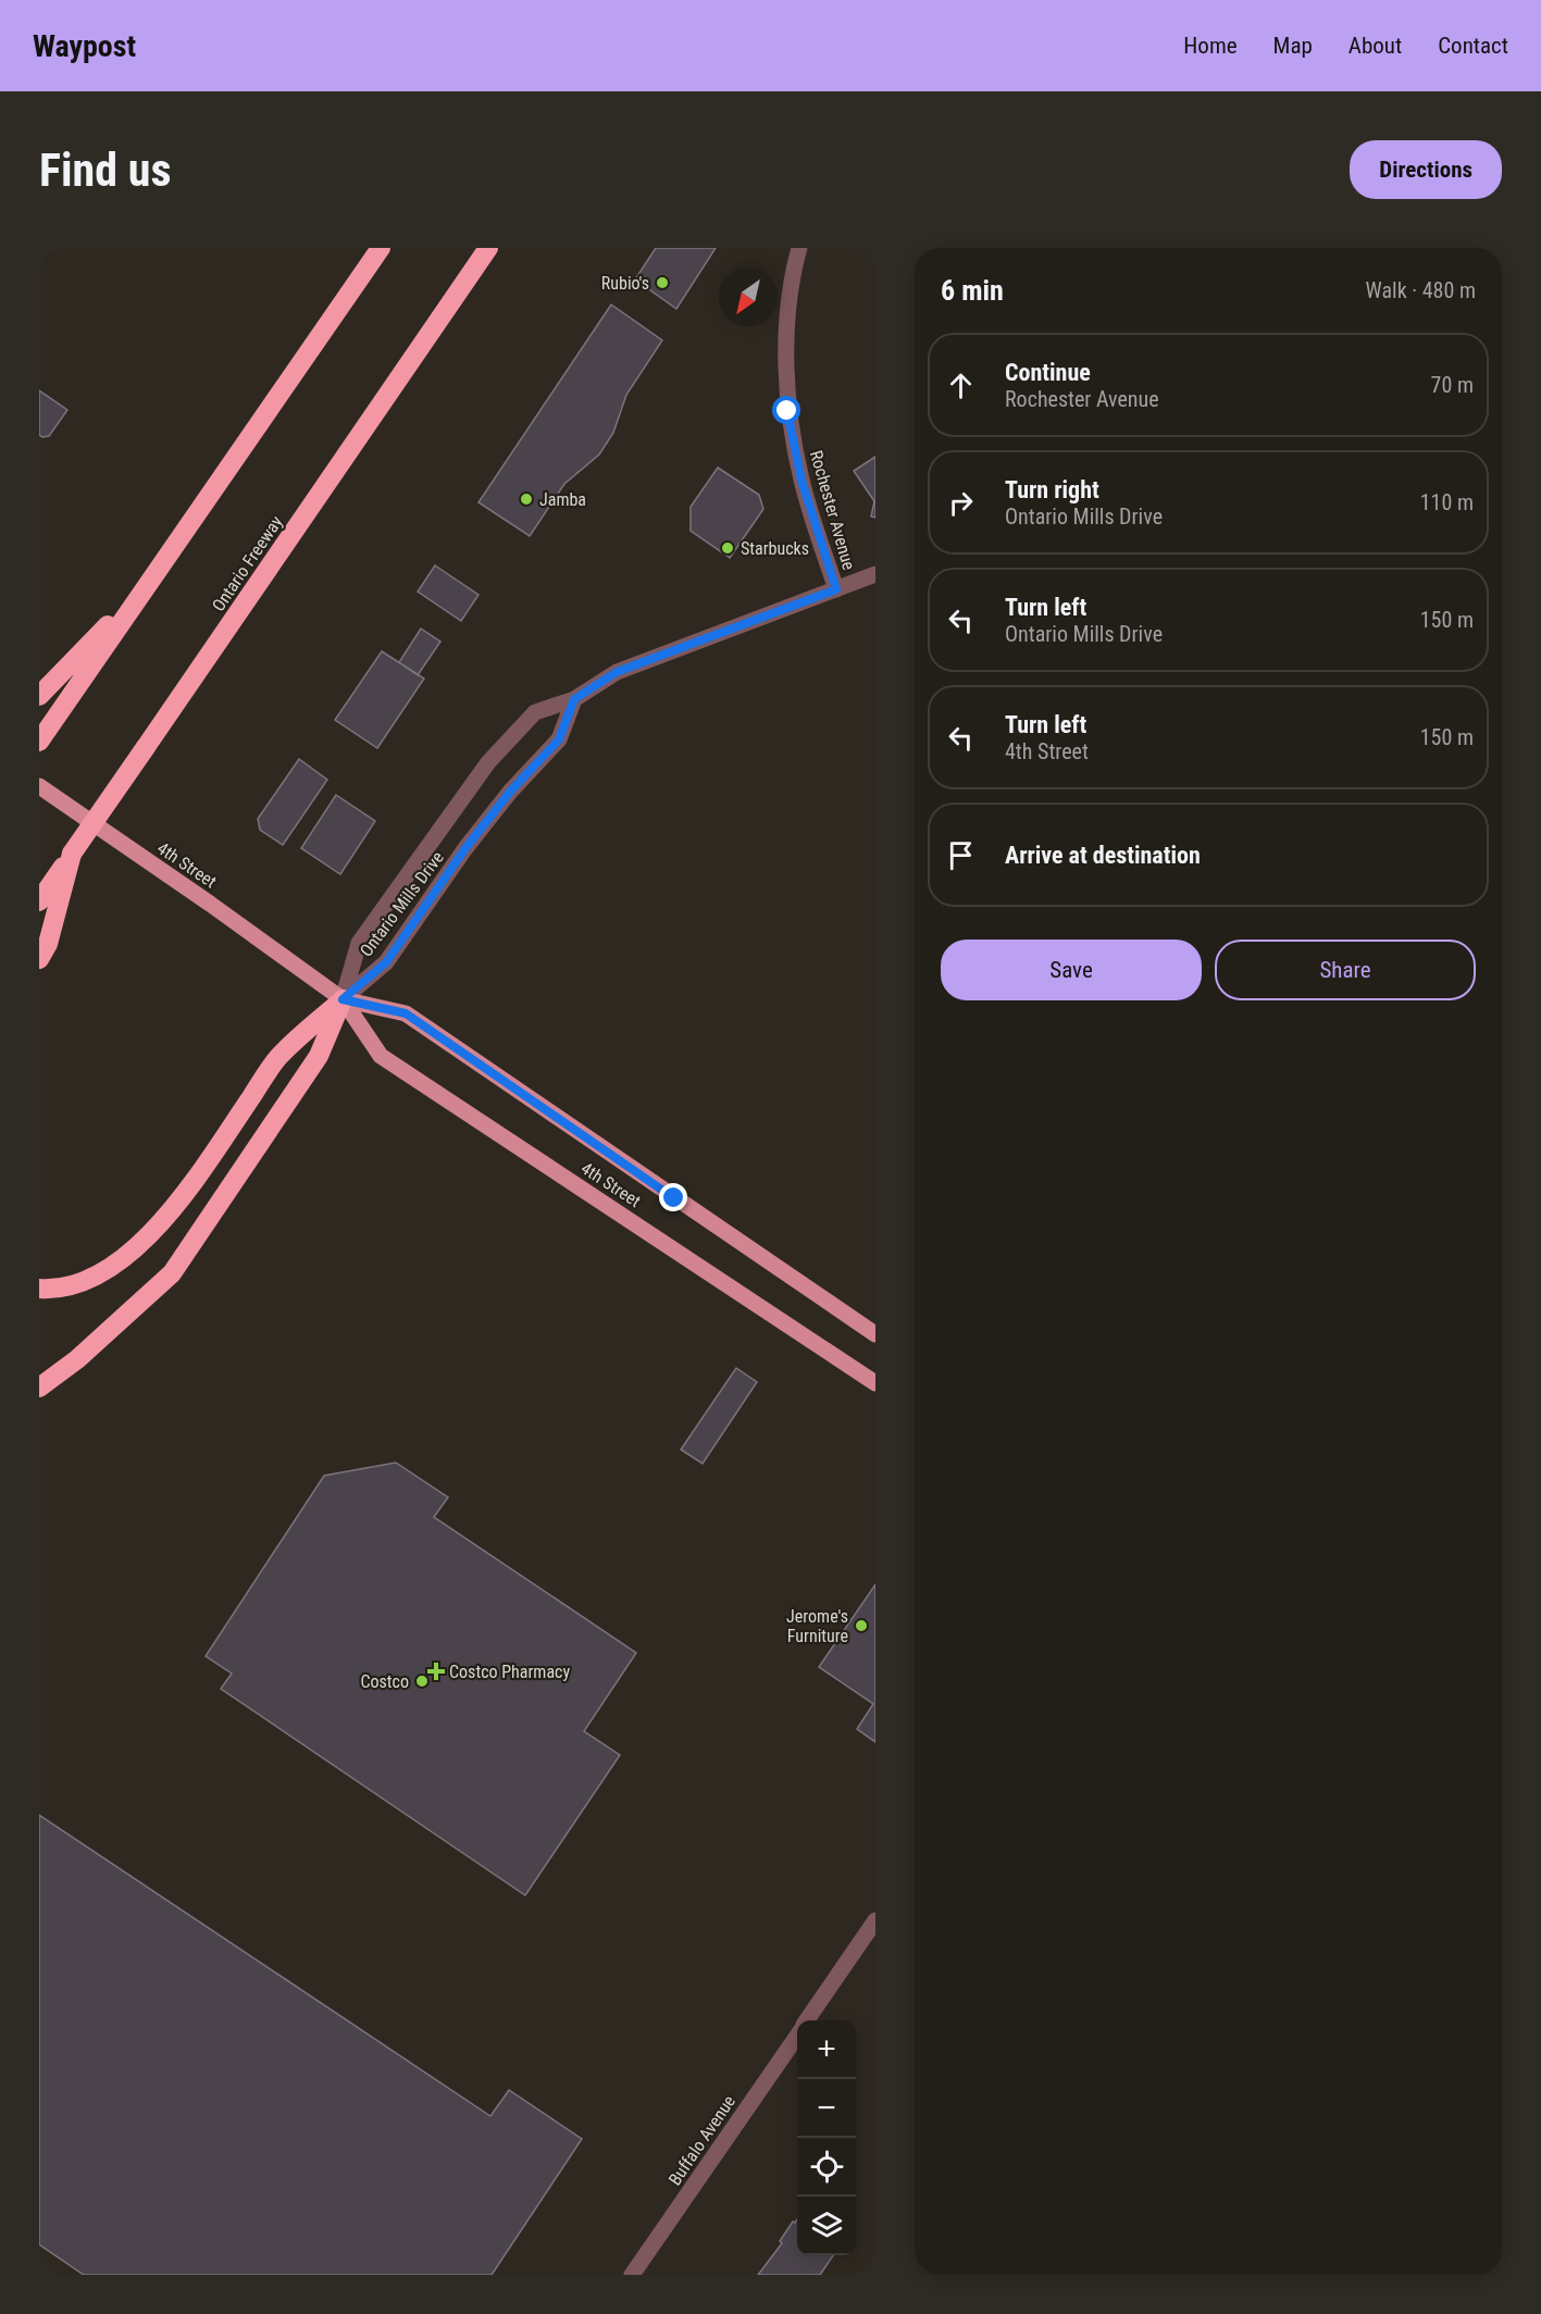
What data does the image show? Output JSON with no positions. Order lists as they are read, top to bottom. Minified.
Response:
{"streets":{"highway":["Ontario Freeway"],"main road":["4th Street"],"street":["Rochester Avenue","Ontario Mills Drive","Buffalo Avenue"]},"crossings":[["Rochester Avenue","Ontario Mills Drive"],["4th Street","Ontario Mills Drive"]],"places":{"other":["Rubio's","Jamba","Starbucks","Jerome's Furniture","Costco"],"health":["Costco Pharmacy"]},"north":"bottom left","page":{"header":"Waypost","nav":["Home","Map","About","Contact"],"buttons":["Directions",["Save","Share"]],"title":"Find us","heading":["6 min","Walk · 480 m"],"list":[["Continue","Rochester Avenue","70 m"],["Turn right","Ontario Mills Drive","110 m"],["Turn left","Ontario Mills Drive","150 m"],["Turn left","4th Street","150 m"],"Arrive at destination"],"map_buttons":["+","−"]}}
